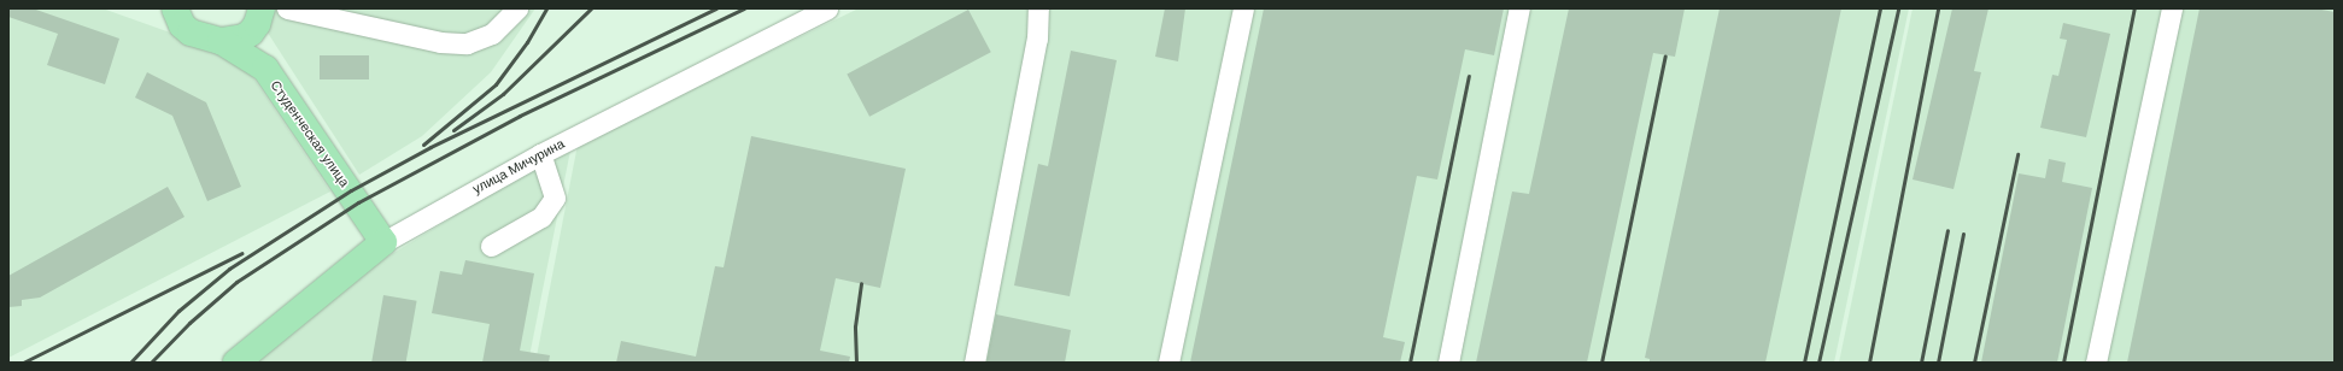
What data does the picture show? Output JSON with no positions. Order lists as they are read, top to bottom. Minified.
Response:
{"streets":{"main road":["Студенческая улица","улица Мичурина"]},"crossings":[["Студенческая улица","улица Мичурина"]]}
